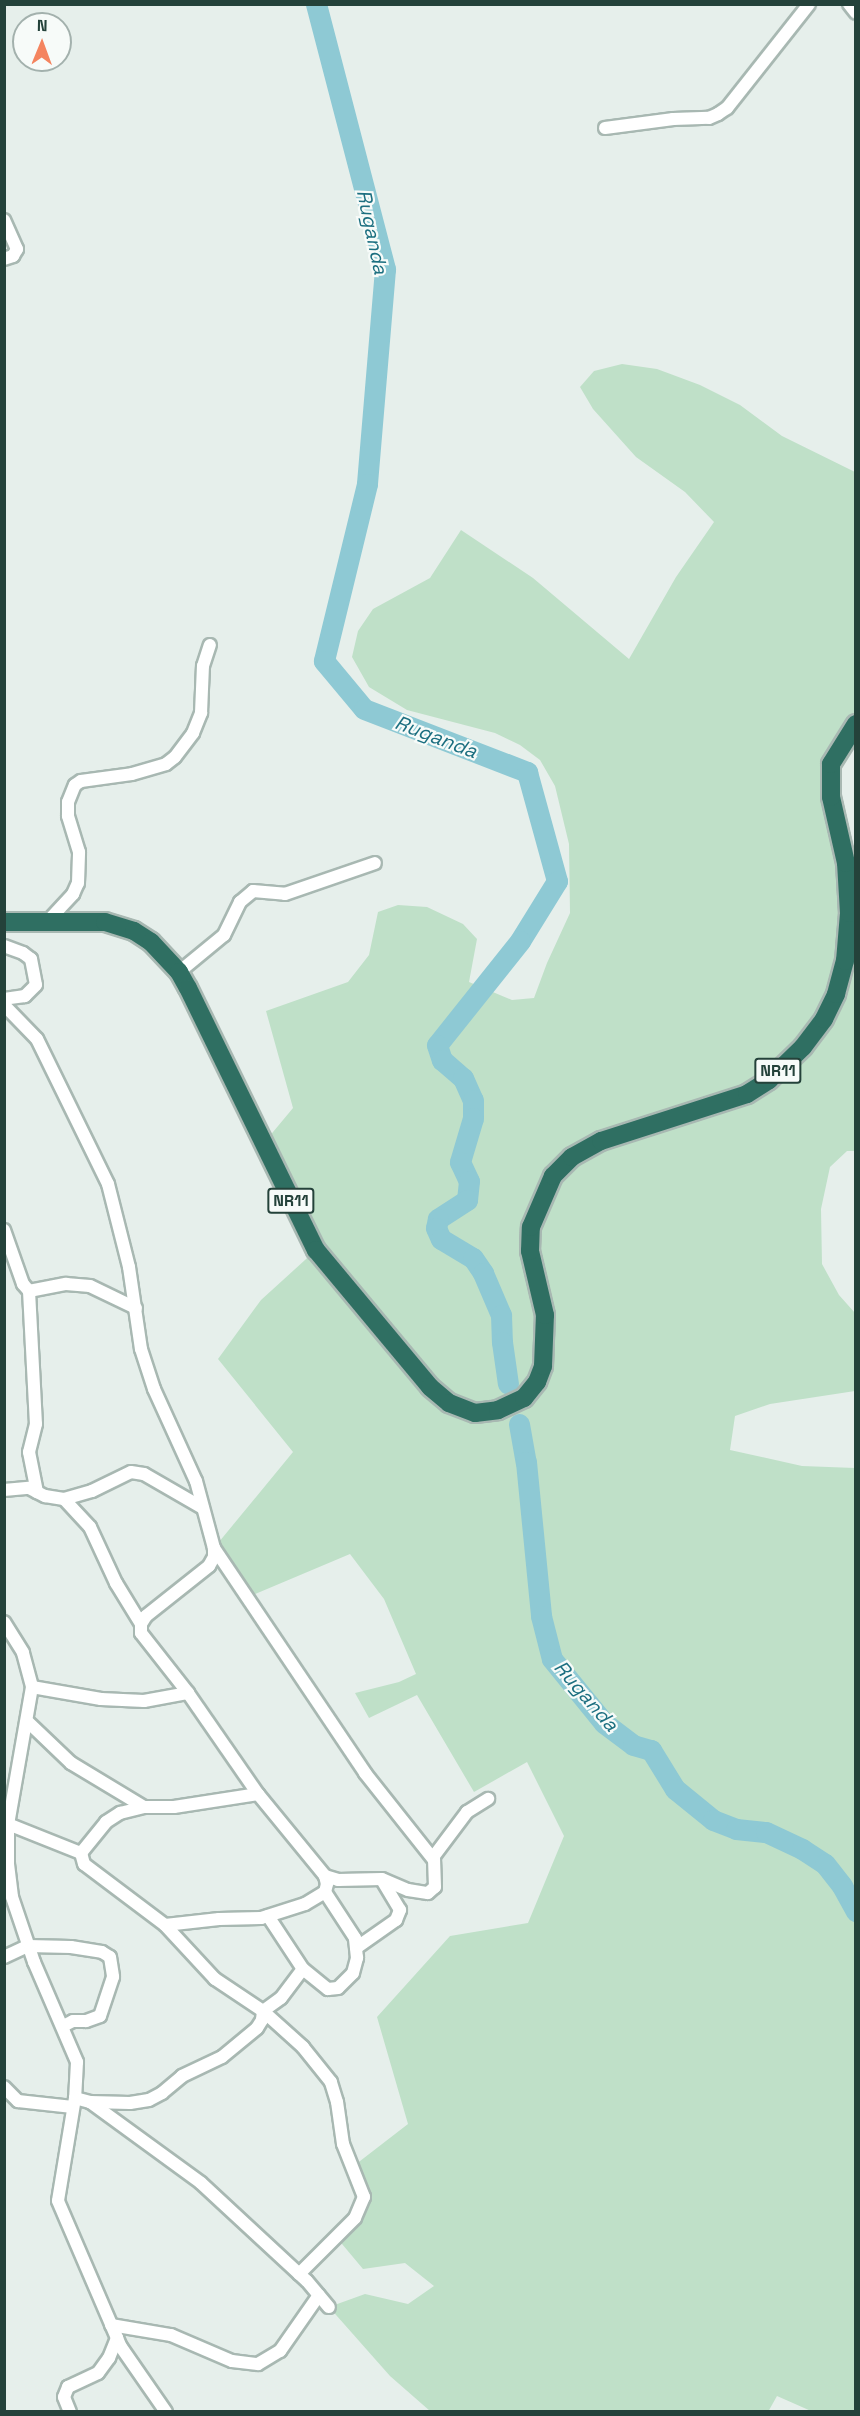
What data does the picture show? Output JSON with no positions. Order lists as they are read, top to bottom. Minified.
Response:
{"streets":{"highway":["NR11"]},"water":["Ruganda"],"north":"top"}
